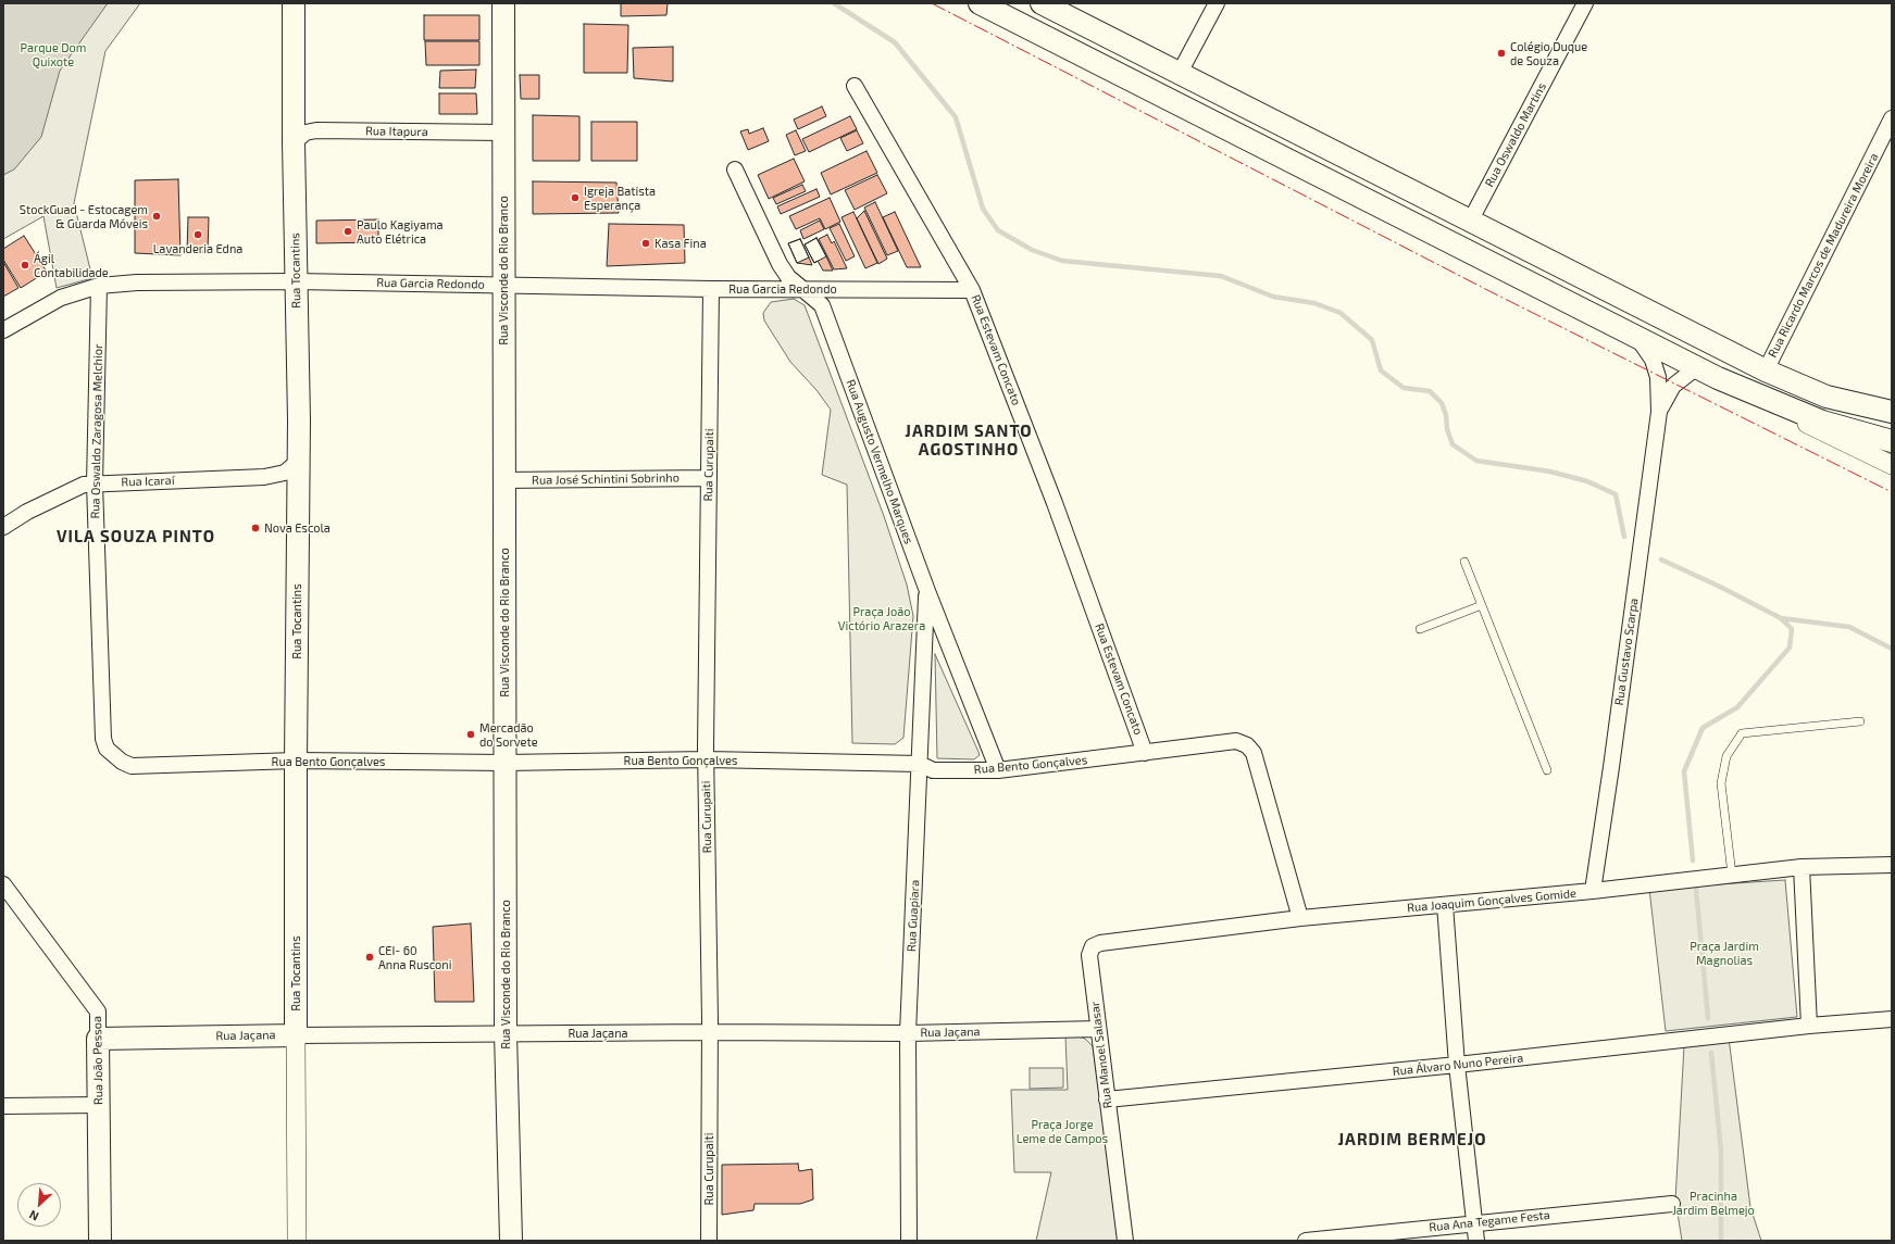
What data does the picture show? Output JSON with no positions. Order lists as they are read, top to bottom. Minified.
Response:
{"streets":{"main road":["Rua Tocantins","Rua Visconde do Rio Branco","Rua Jaçana","Rua João Pessoa"],"street":["Rua Itapura","Rua Oswaldo Martins","Rua Ricardo Marcos de Madureira Moreira","Rua Garcia Redondo","Rua Estevam Concato","Rua Oswaldo Zaragosa Melchior","Rua Augusto Vermelho Marques","Rua Curupaiti","Rua José Schintini Sobrinho","Rua Icaraí","Rua Gustavo Scarpa","Rua Bento Gonçalves","Rua Joaquim Gonçalves Gomide","Rua Guapiara","Rua Manoel Salasar","Rua Álvaro Nuno Pereira","Rua Ana Tegame Festa"]},"crossings":[["Rua Itapura","Rua Tocantins"],["Rua Itapura","Rua Visconde do Rio Branco"],["Rua Tocantins","Rua Garcia Redondo"],["Rua Tocantins","Rua Icaraí"],["Rua Tocantins","Rua Bento Gonçalves"],["Rua Tocantins","Rua Jaçana"],["Rua Visconde do Rio Branco","Rua Garcia Redondo"],["Rua Visconde do Rio Branco","Rua José Schintini Sobrinho"],["Rua Visconde do Rio Branco","Rua Bento Gonçalves"],["Rua Visconde do Rio Branco","Rua Jaçana"],["Rua Garcia Redondo","Rua Estevam Concato"],["Rua Garcia Redondo","Rua Oswaldo Zaragosa Melchior"],["Rua Garcia Redondo","Rua Augusto Vermelho Marques"],["Rua Garcia Redondo","Rua Curupaiti"],["Rua Estevam Concato","Rua Bento Gonçalves"],["Rua Oswaldo Zaragosa Melchior","Rua Icaraí"],["Rua Oswaldo Zaragosa Melchior","Rua Bento Gonçalves"],["Rua Augusto Vermelho Marques","Rua Bento Gonçalves"],["Rua Augusto Vermelho Marques","Rua Guapiara"],["Rua Curupaiti","Rua José Schintini Sobrinho"],["Rua Curupaiti","Rua Bento Gonçalves"],["Rua Curupaiti","Rua Jaçana"],["Rua Gustavo Scarpa","Rua Joaquim Gonçalves Gomide"],["Rua Bento Gonçalves","Rua Joaquim Gonçalves Gomide"],["Rua Bento Gonçalves","Rua Guapiara"],["Rua Joaquim Gonçalves Gomide","Rua Manoel Salasar"],["Rua Guapiara","Rua Jaçana"],["Rua Jaçana","Rua Manoel Salasar"],["Rua Jaçana","Rua João Pessoa"],["Rua Manoel Salasar","Rua Álvaro Nuno Pereira"]],"districts":["JARDIM SANTO AGOSTINHO","VILA SOUZA PINTO","JARDIM BERMEJO"],"parks":["Parque Dom Quixote","Praça João Victório Arazera","Praça Jardim Magnolias","Praça Jorge Leme de Campos","Pracinha Jardim Belmejo"],"places":["Colégio Duque de Souza","Igreja Batista Esperança","StockGuad - Estocagem & Guarda Móveis","Paulo Kagiyama Auto Elétrica","Lavanderia Edna","Kasa Fina","Ágil Contabilidade","Nova Escola","Mercadão do Sorvete","CEI- 60 Anna Rusconi"],"north":"bottom left"}
